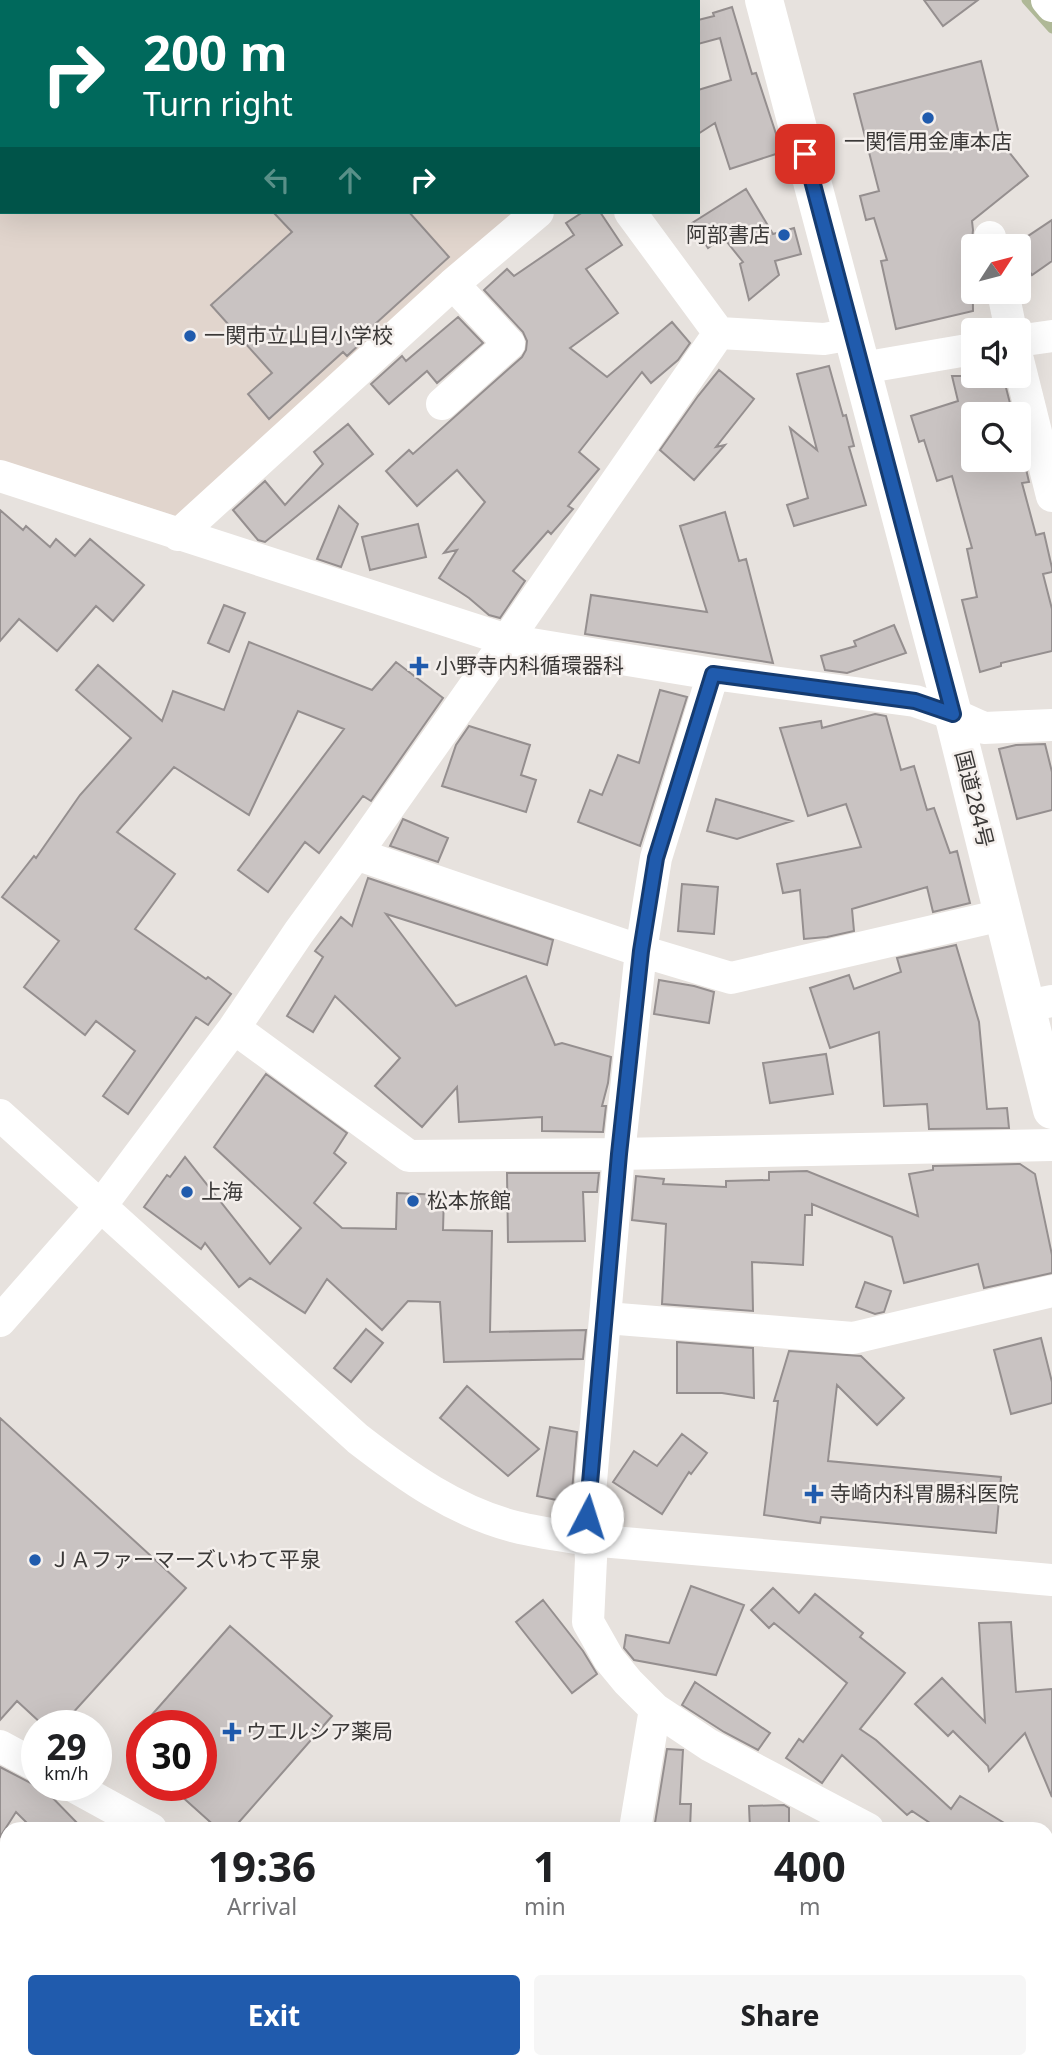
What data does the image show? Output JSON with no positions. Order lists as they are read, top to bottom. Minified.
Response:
{"streets":{"highway":["国道284号"]},"places":{"other":["一関信用金庫本店","阿部書店","一関市立山目小学校","上海","松本旅館","ＪＡファーマーズいわて平泉"],"health":["小野寺内科循環器科","寺崎内科胃腸科医院","ウエルシア薬局"]},"north":"top right","page":{"turn":["200 m","Turn right"],"speed":"29 km/h","limit":"30","eta":["19:36","Arrival","1","min","400","m"],"buttons":["Exit","Share"]}}
